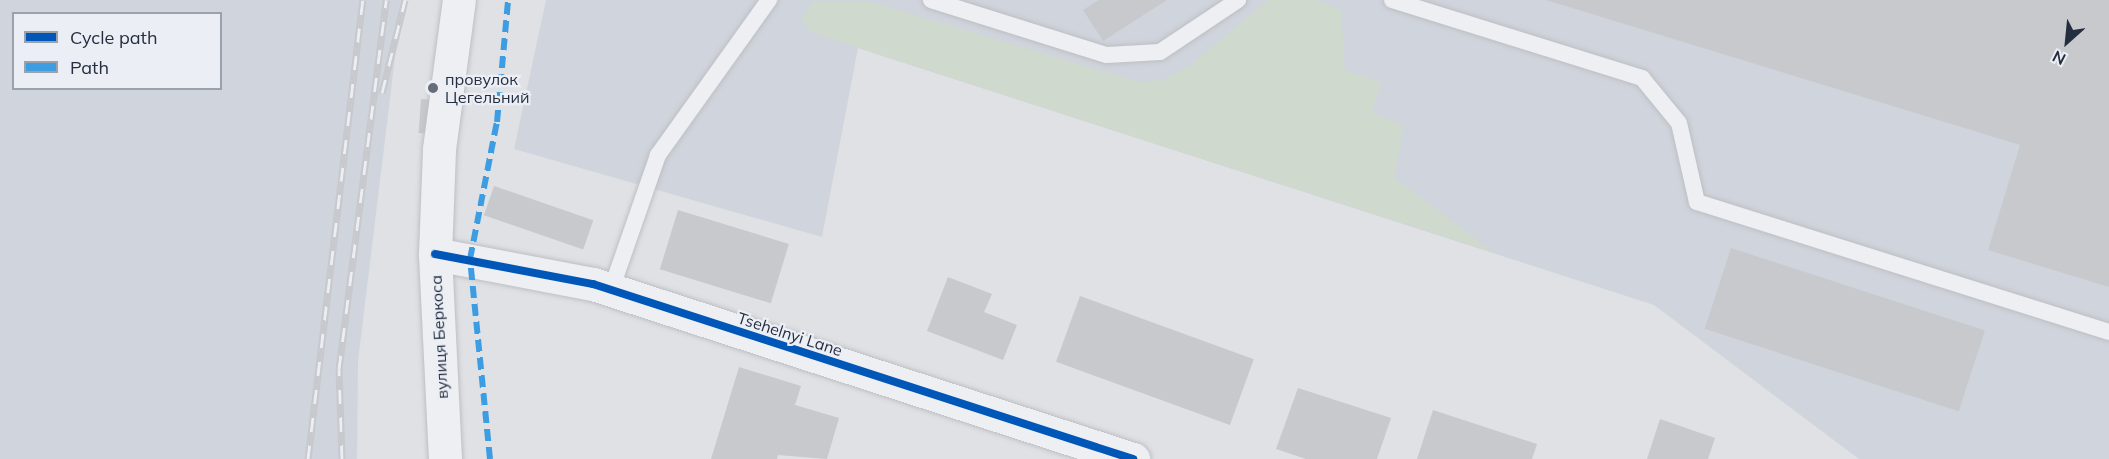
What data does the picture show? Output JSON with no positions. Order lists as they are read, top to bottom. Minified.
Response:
{"streets":{"street":["Tsehelnyi Lane","вулиця Беркоса"]},"crossings":[["Tsehelnyi Lane","вулиця Беркоса"]],"places":["провулок Цегельний"],"legend":["Cycle path","Path"],"north":"bottom left"}
